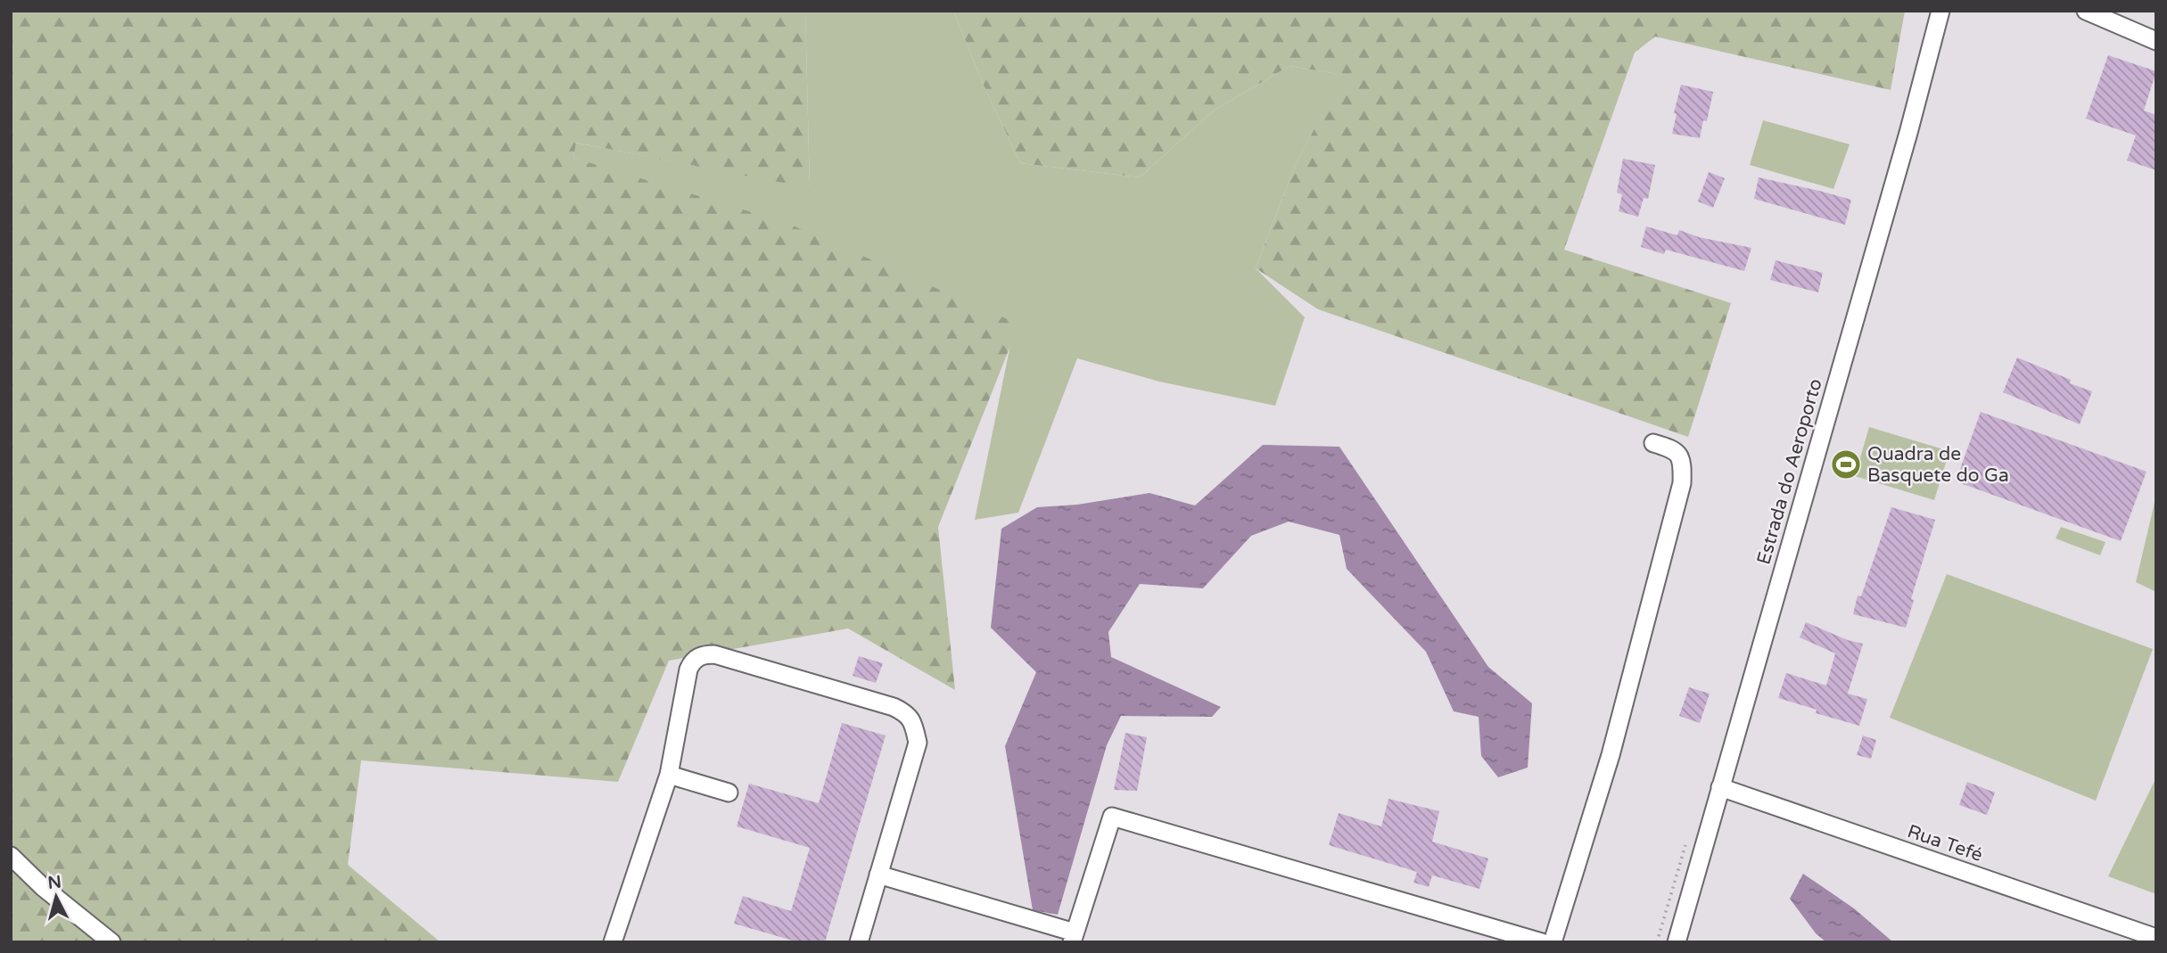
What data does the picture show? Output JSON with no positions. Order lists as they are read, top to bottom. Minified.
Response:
{"streets":{"street":["Estrada do Aeroporto","Rua Tefé"]},"crossings":[["Estrada do Aeroporto","Rua Tefé"]],"places":{"sports":["Quadra de Basquete do Ga"]},"north":"top"}
